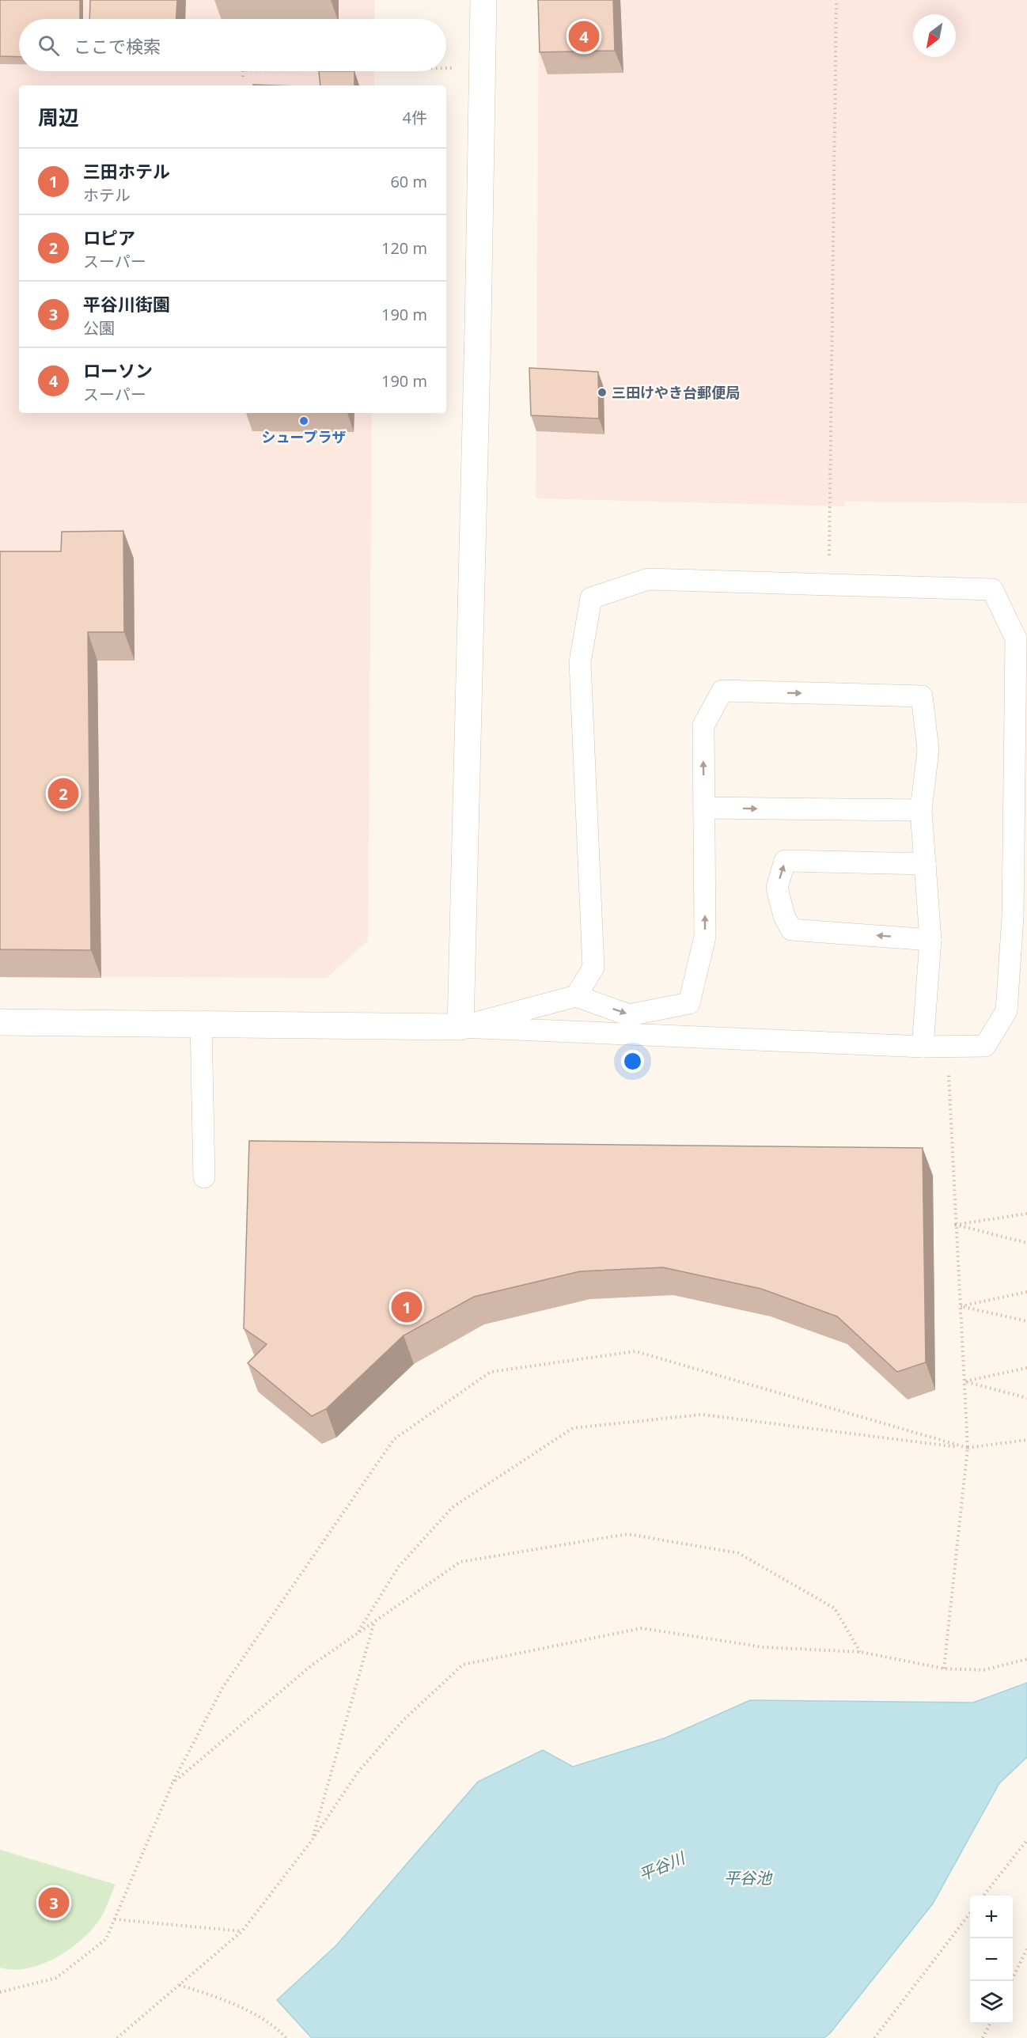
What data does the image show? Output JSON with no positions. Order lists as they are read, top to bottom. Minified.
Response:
{"water":["平谷川","平谷池"],"places":["三田けやき台郵便局","シュープラザ"],"north":"bottom left","page":{"pins":["4","2","1","3"],"search":"ここで検索","heading":["周辺","4件"],"list":[{"mark":"1","name":"三田ホテル","note":"ホテル","value":"60 m"},{"mark":"2","name":"ロピア","note":"スーパー","value":"120 m"},{"mark":"3","name":"平谷川街園","note":"公園","value":"190 m"},{"mark":"4","name":"ローソン","note":"スーパー","value":"190 m"}],"map_buttons":["+","−"]}}
